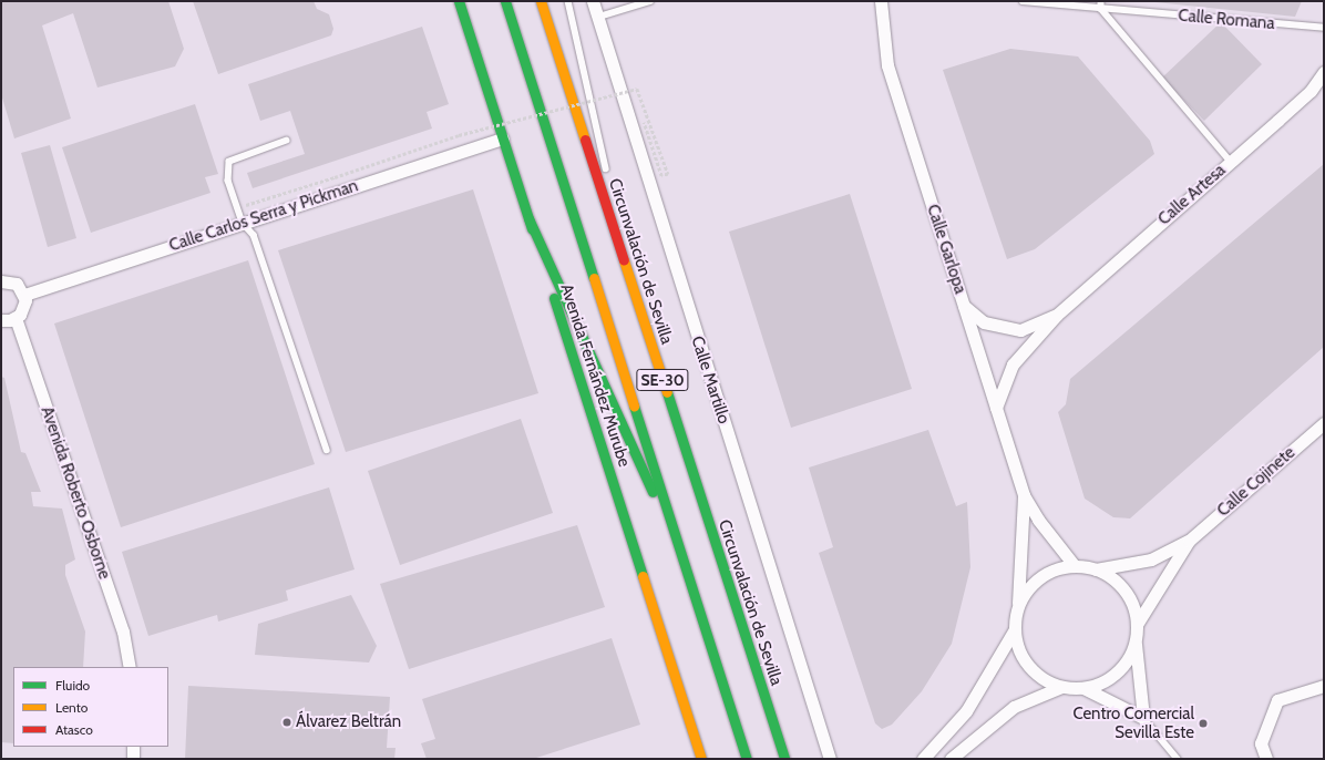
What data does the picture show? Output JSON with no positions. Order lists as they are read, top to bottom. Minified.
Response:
{"streets":{"main road":["Circunvalación de Sevilla","Avenida Fernández Murube","SE-30"],"street":["Calle Artesa","Calle Carlos Serra y Pickman","Calle Garlopa","Calle Martillo","Calle Cojinete","Avenida Roberto Osborne"],"lane":["Calle Romana"]},"crossings":[["Calle Artesa","Calle Garlopa"],["Calle Carlos Serra y Pickman","Avenida Fernández Murube"],["Calle Garlopa","Calle Cojinete"]],"places":["Álvarez Beltrán","Centro Comercial Sevilla Este"],"legend":["Fluido","Lento","Atasco"]}
